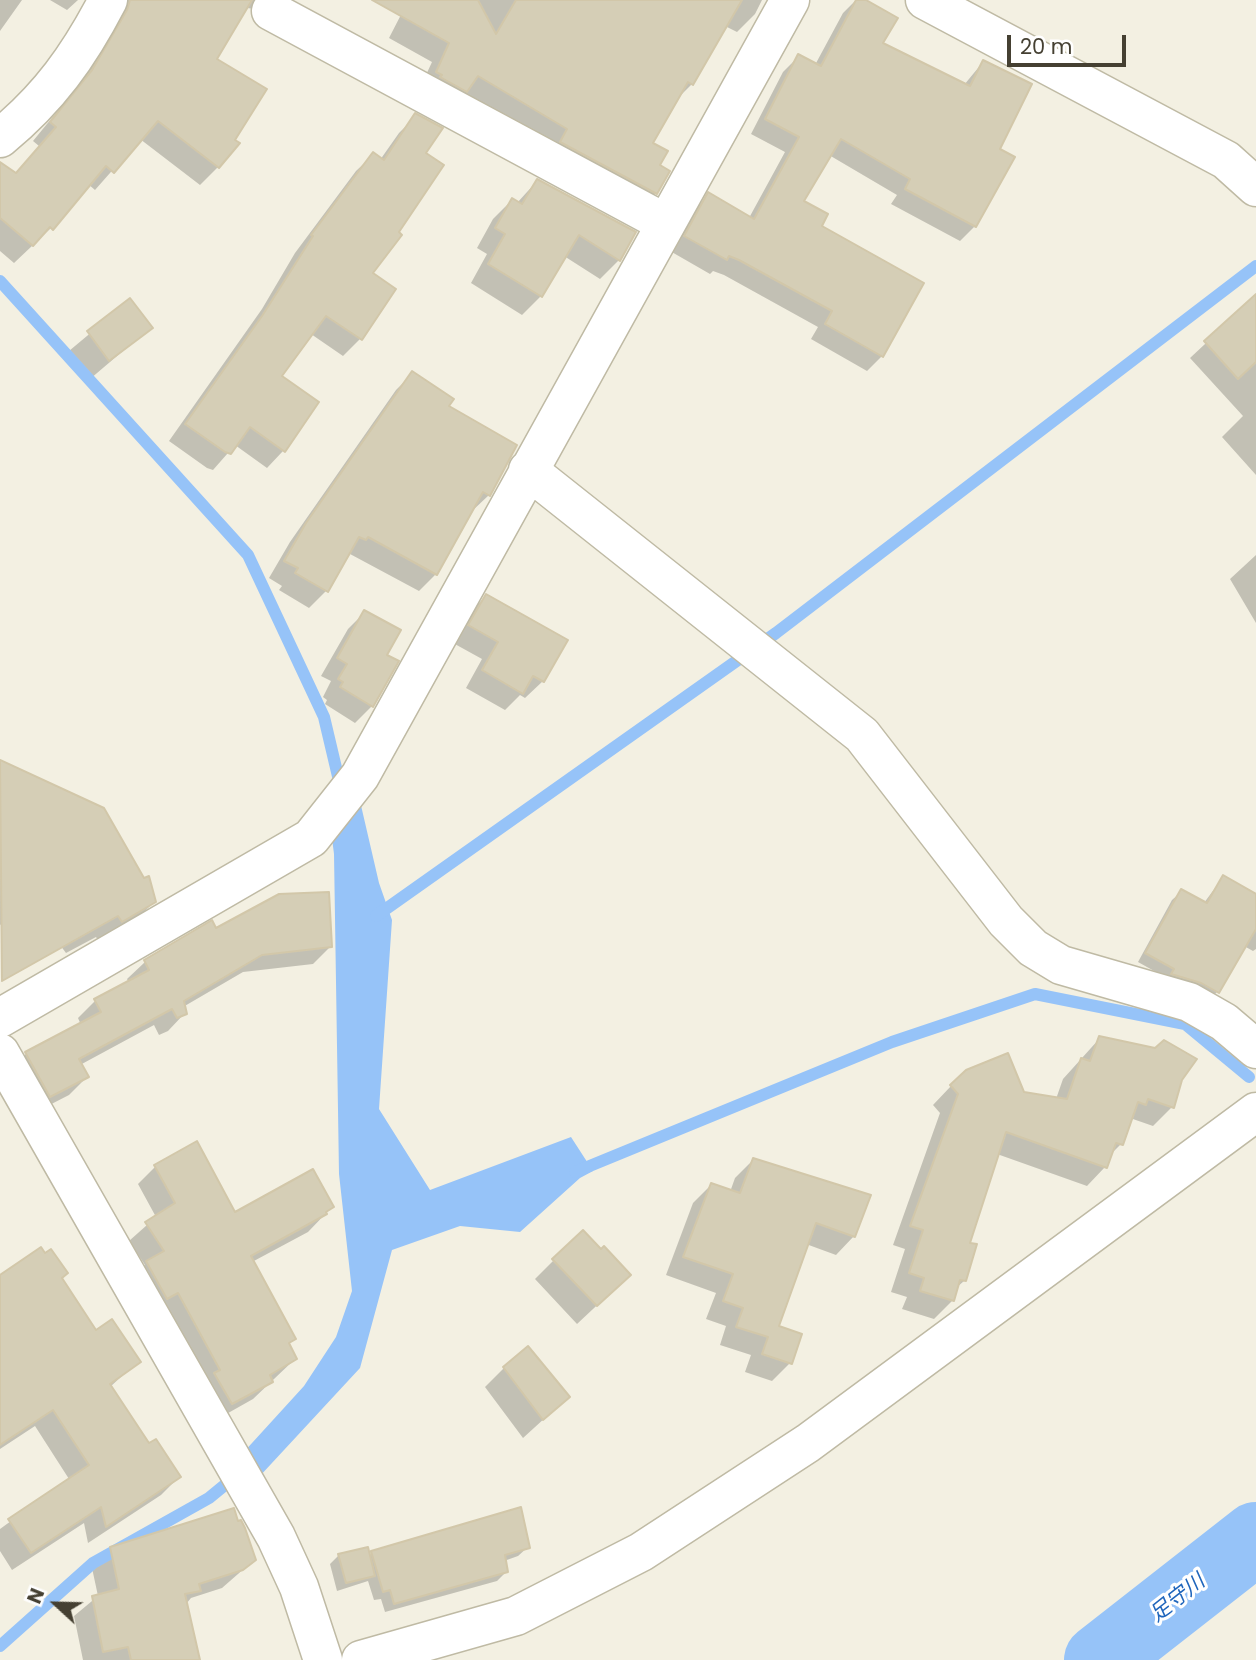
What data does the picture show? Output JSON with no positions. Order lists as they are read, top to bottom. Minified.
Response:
{"water":["足守川"],"scale_bar":"20 m","north":"left"}
